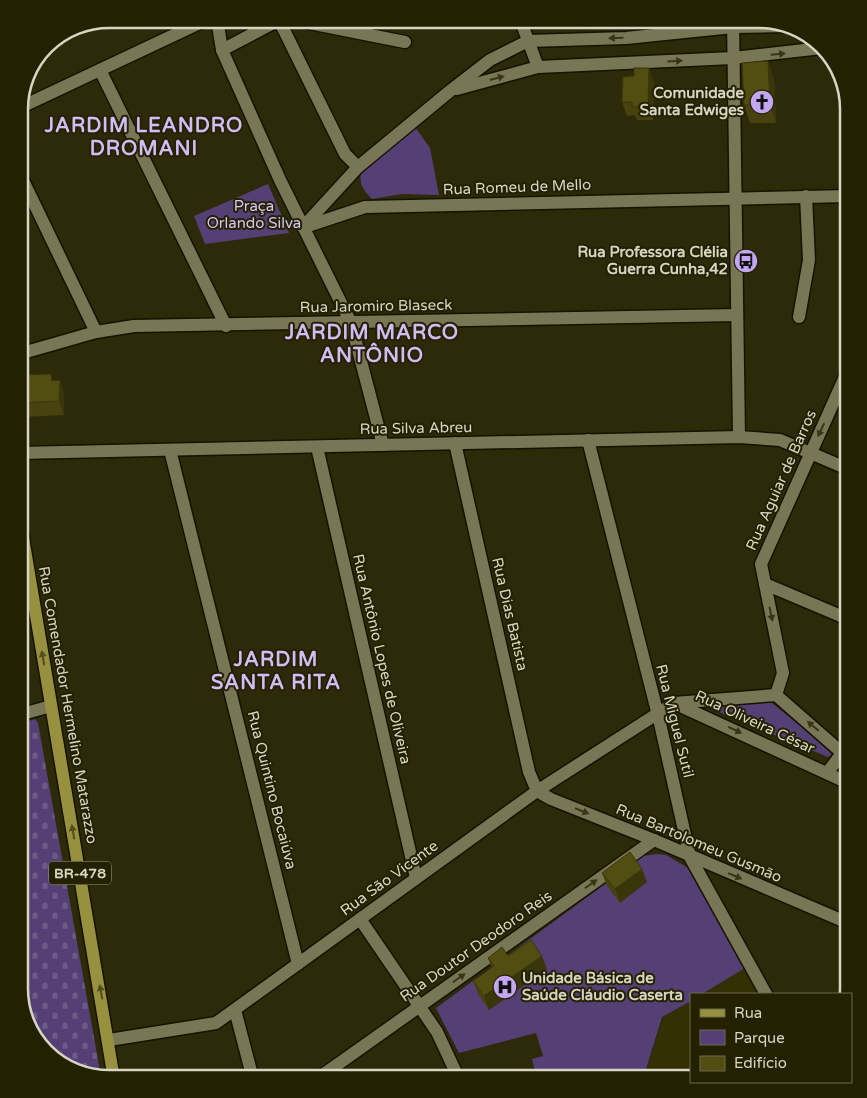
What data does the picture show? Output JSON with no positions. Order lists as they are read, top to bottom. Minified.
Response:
{"streets":{"main road":["Rua Comendador Hermelino Matarazzo","BR-478"],"street":["Rua Romeu de Mello","Rua Jaromiro Blaseck","Rua Silva Abreu","Rua Aguiar de Barros","Rua Dias Batista","Rua Antônio Lopes de Oliveira","Rua Miguel Sutil","Rua Oliveira César","Rua Quintino Bocaiúva","Rua Bartolomeu Gusmão","Rua São Vicente","Rua Doutor Deodoro Reis"]},"crossings":[["Rua Silva Abreu","Rua Aguiar de Barros"],["Rua Silva Abreu","Rua Dias Batista"],["Rua Silva Abreu","Rua Antônio Lopes de Oliveira"],["Rua Silva Abreu","Rua Miguel Sutil"],["Rua Silva Abreu","Rua Quintino Bocaiúva"],["Rua Dias Batista","Rua Bartolomeu Gusmão"],["Rua Dias Batista","Rua São Vicente"],["Rua Antônio Lopes de Oliveira","Rua São Vicente"],["Rua Comendador Hermelino Matarazzo","Rua São Vicente"],["Rua Miguel Sutil","Rua Bartolomeu Gusmão"],["Rua Miguel Sutil","Rua São Vicente"],["Rua Oliveira César","Rua São Vicente"],["Rua Quintino Bocaiúva","Rua São Vicente"],["Rua Bartolomeu Gusmão","Rua São Vicente"],["Rua Bartolomeu Gusmão","Rua Doutor Deodoro Reis"]],"one_way":["Rua Comendador Hermelino Matarazzo","Rua Bartolomeu Gusmão","Rua Doutor Deodoro Reis"],"districts":["JARDIM LEANDRO DROMANI","JARDIM MARCO ANTÔNIO","JARDIM SANTA RITA"],"parks":["Praça Orlando Silva"],"places":{"church":["Comunidade Santa Edwiges"],"bus stop":["Rua Professora Clélia Guerra Cunha,42"],"hospital":["Unidade Básica de Saúde Cláudio Caserta"]},"legend":["Rua","Parque","Edifício"]}
